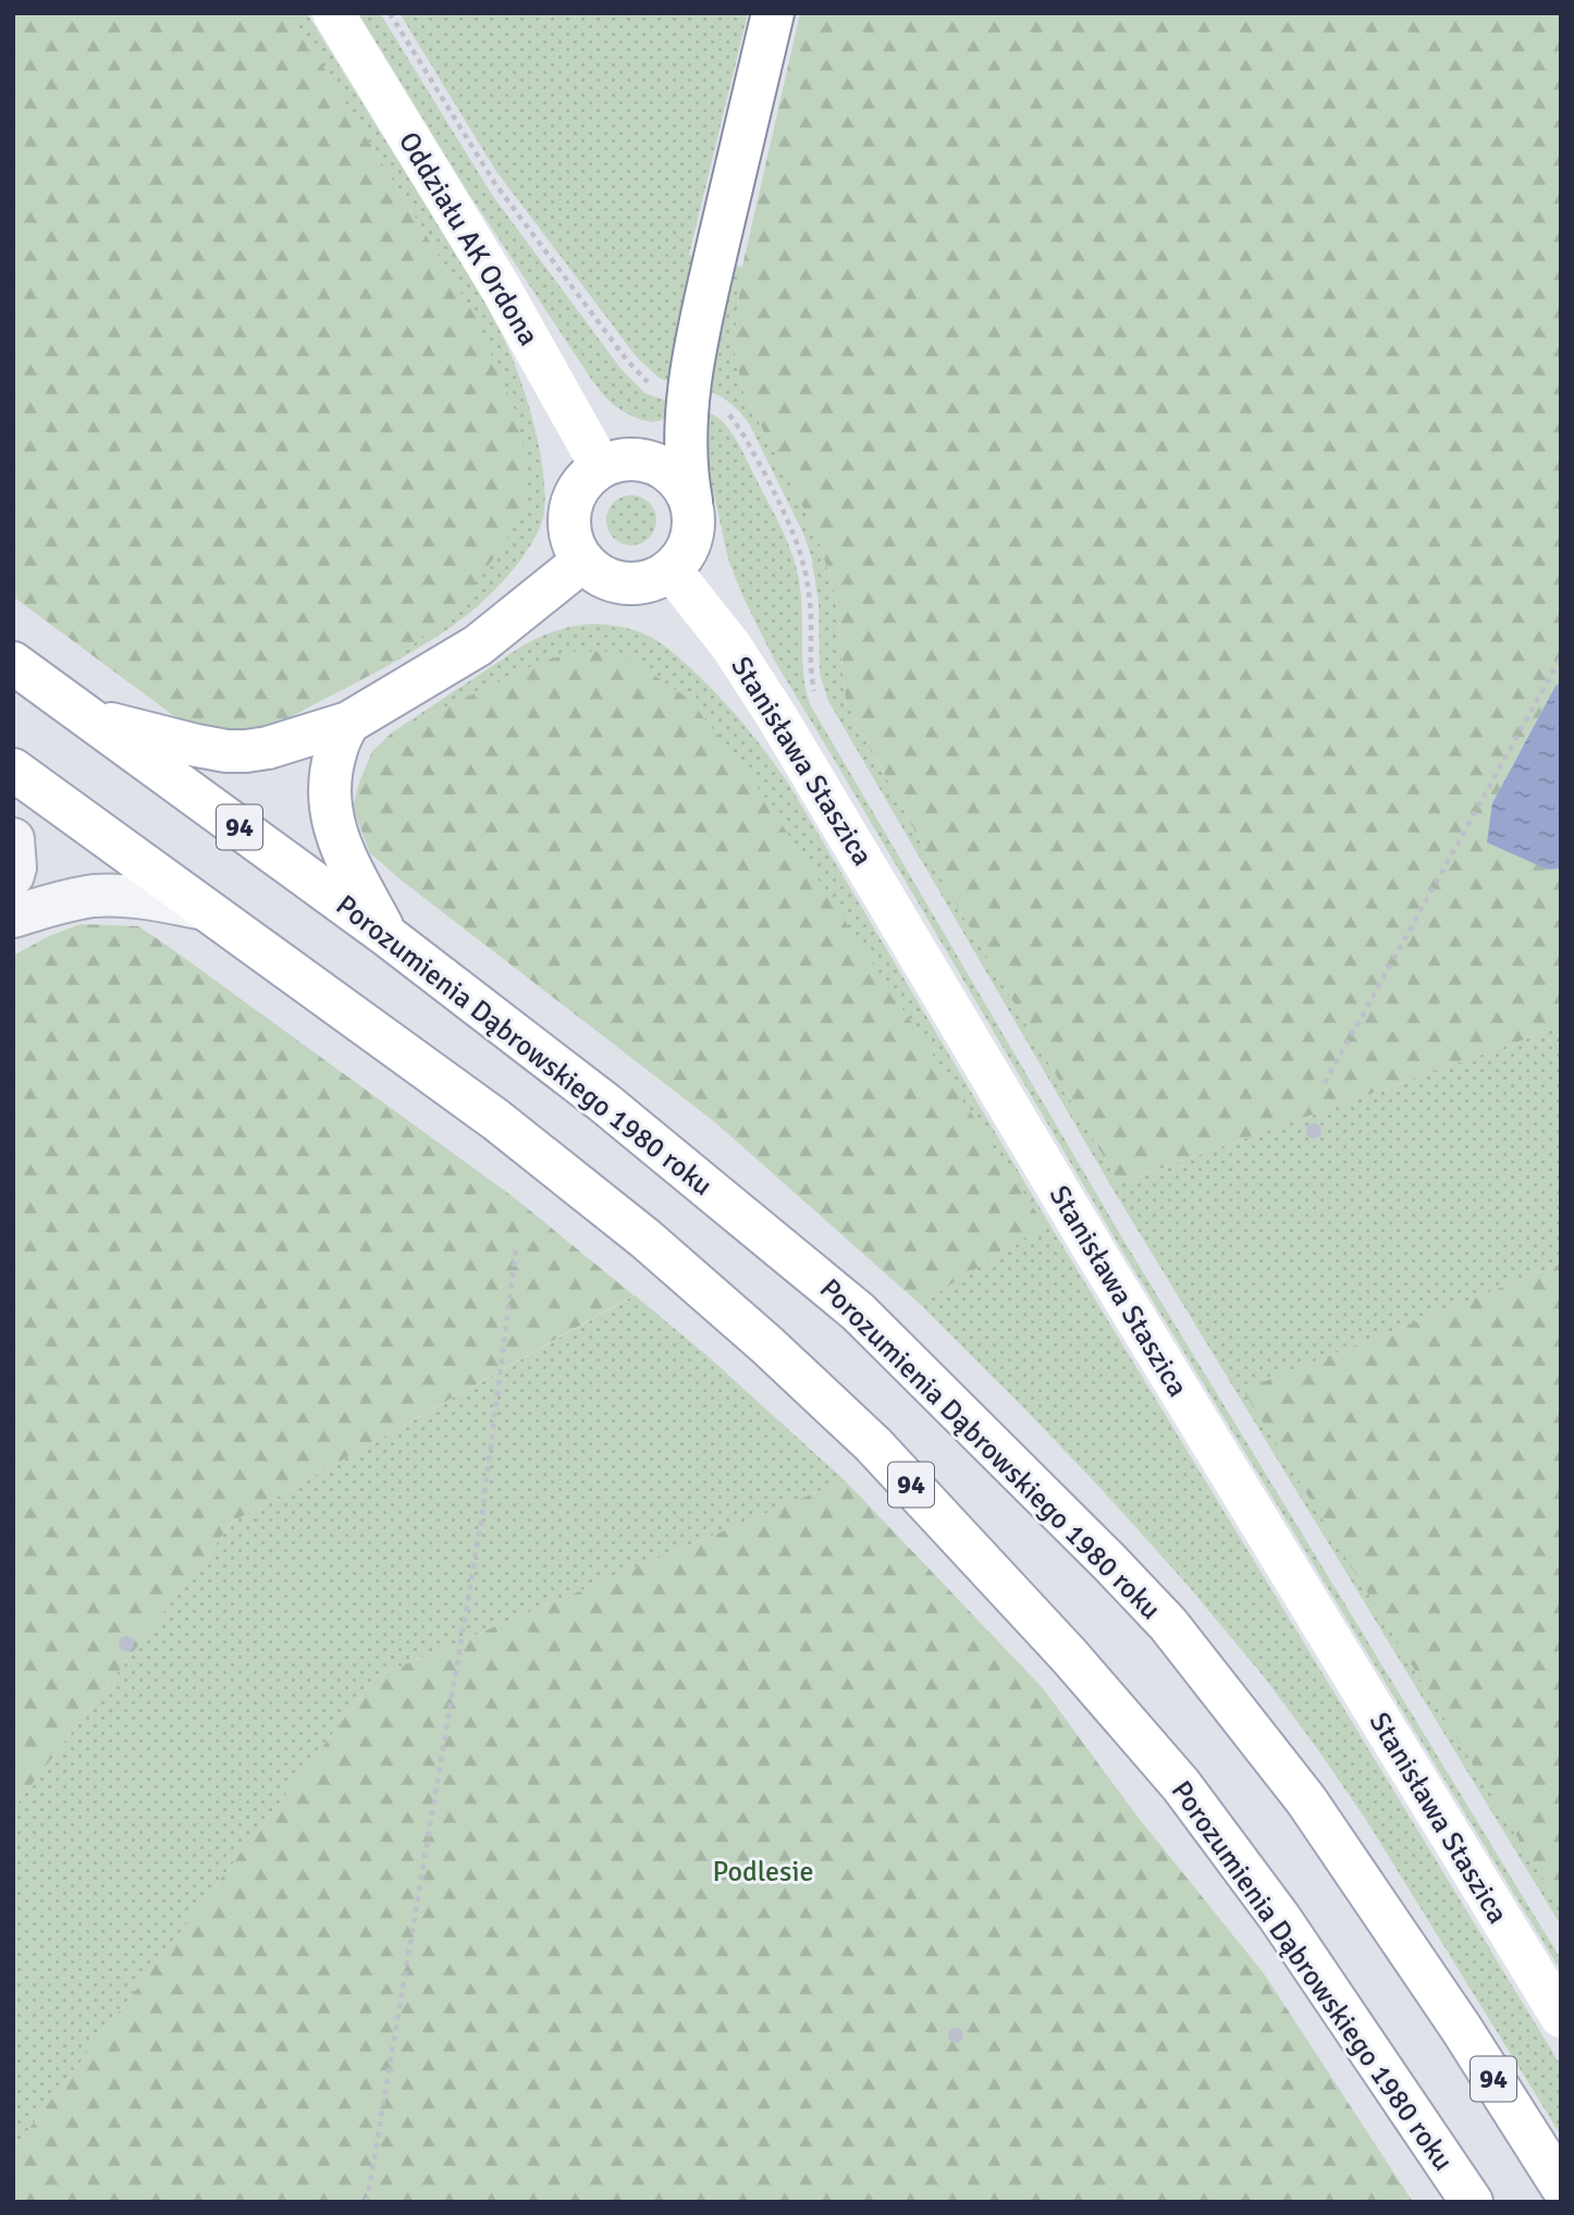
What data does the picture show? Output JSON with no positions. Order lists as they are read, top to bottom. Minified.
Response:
{"streets":{"main road":["Oddziału AK Ordona","Stanisława Staszica","94","Porozumienia Dąbrowskiego 1980 roku"]},"crossings":[["Oddziału AK Ordona","Stanisława Staszica"]],"parks":["Podlesie"]}
